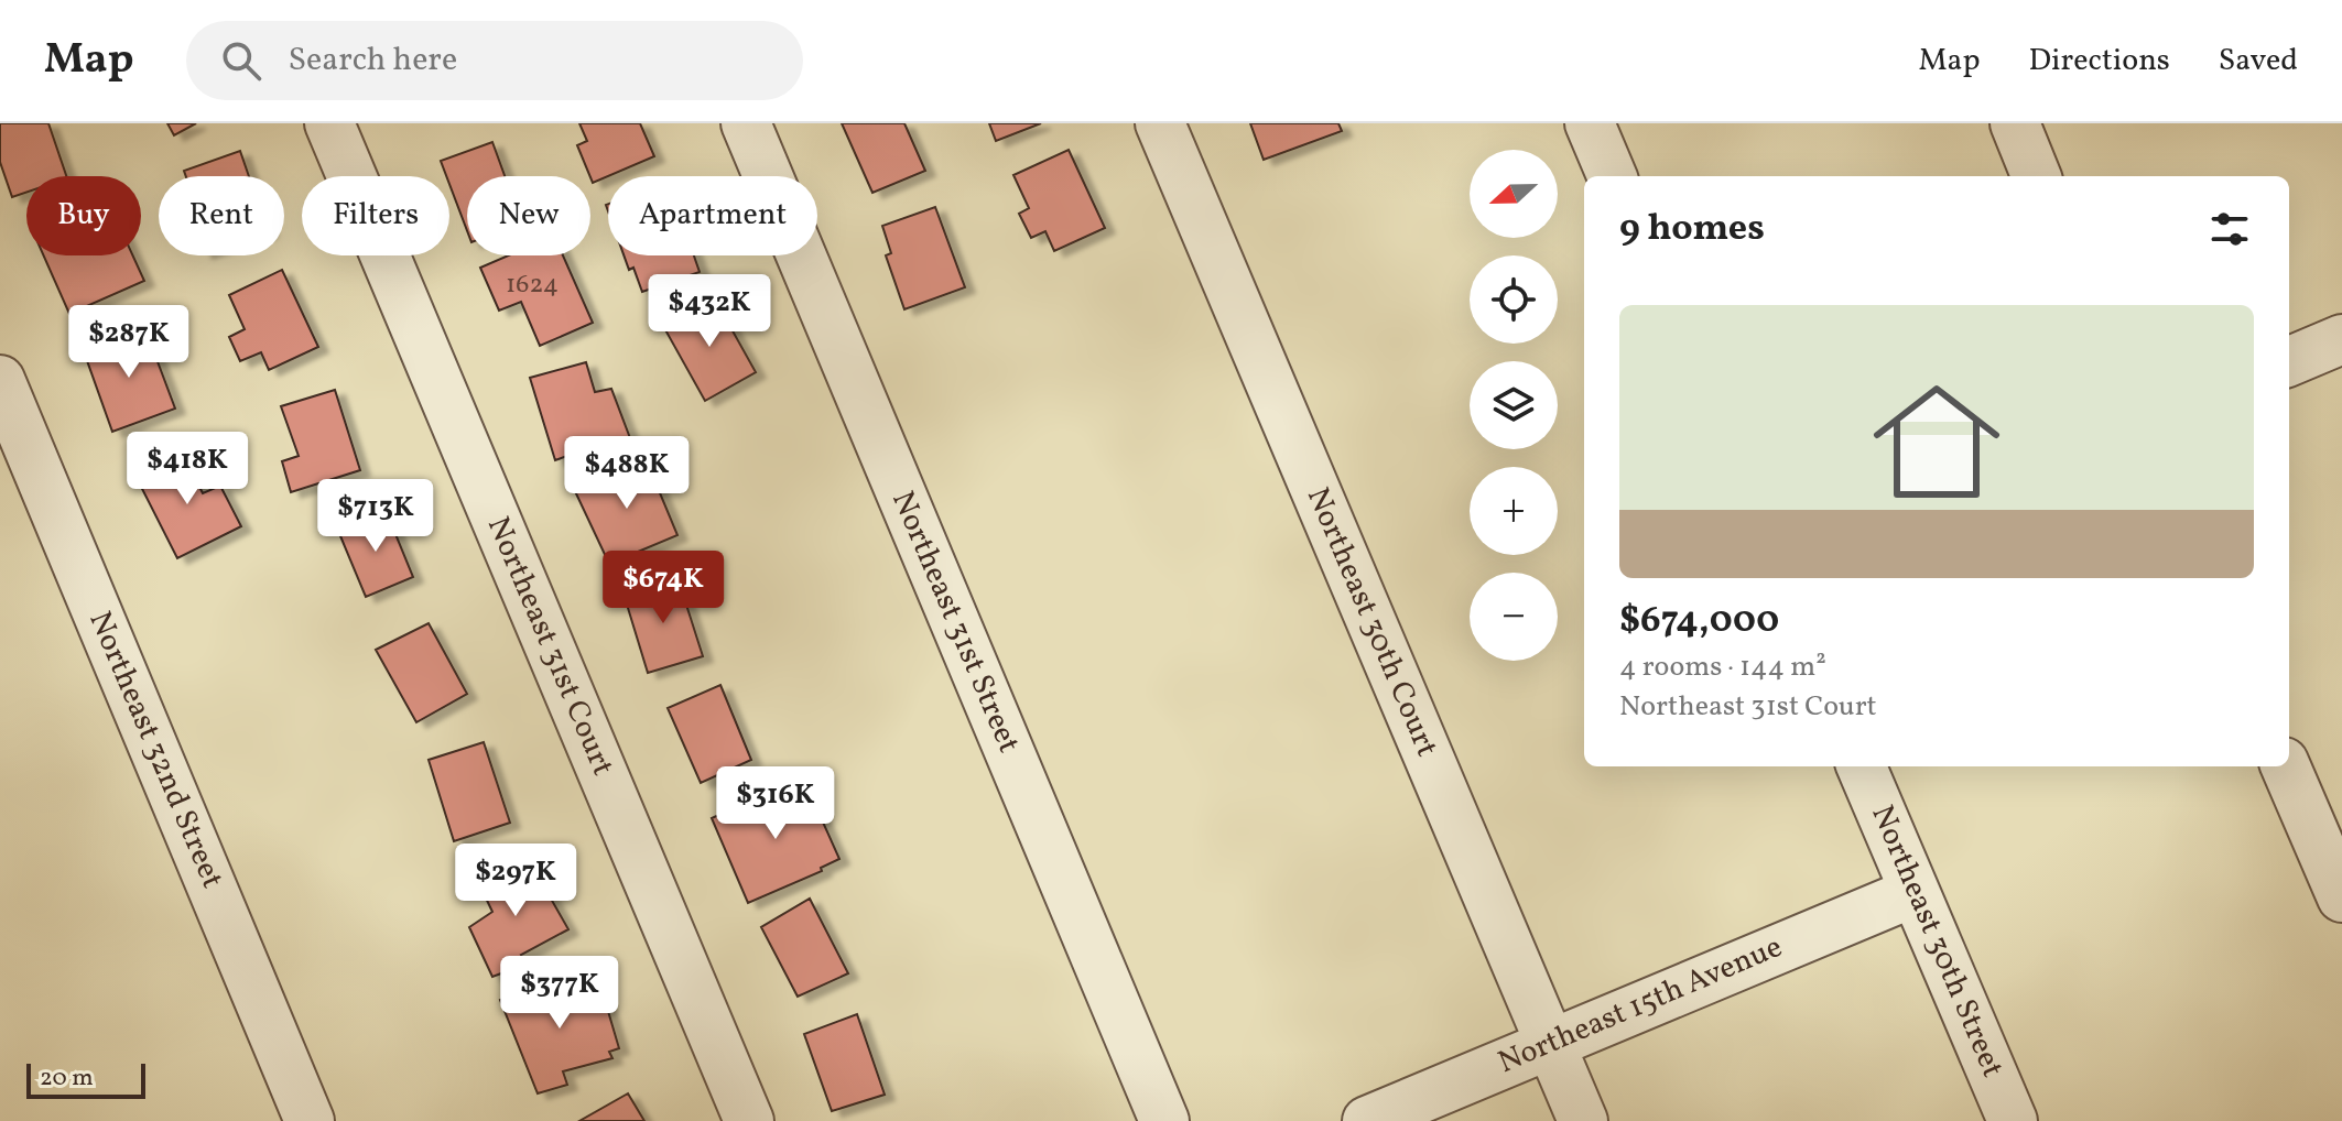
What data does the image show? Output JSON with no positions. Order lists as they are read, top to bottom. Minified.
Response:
{"streets":{"street":["Northeast 31st Street","Northeast 30th Court","Northeast 31st Court","Northeast 32nd Street","Northeast 30th Street","Northeast 15th Avenue"]},"crossings":[["Northeast 30th Court","Northeast 15th Avenue"],["Northeast 30th Street","Northeast 15th Avenue"]],"house_numbers":["1624"],"scale_bar":"20 m","north":"left","page":{"header":"Map","search":"Search here","nav":["Map","Directions","Saved"],"map_buttons":["+","−"],"chip":["Buy","Rent","Filters","New","Apartment"],"heading":"9 homes","price":["$432K","$287K","$418K","$488K","$713K","$674K","$316K","$297K","$377K"],"list":[{"name":"$674,000","note":"4 rooms · 144 m² · Northeast 31st Court"}],"scale":"20 m"}}
